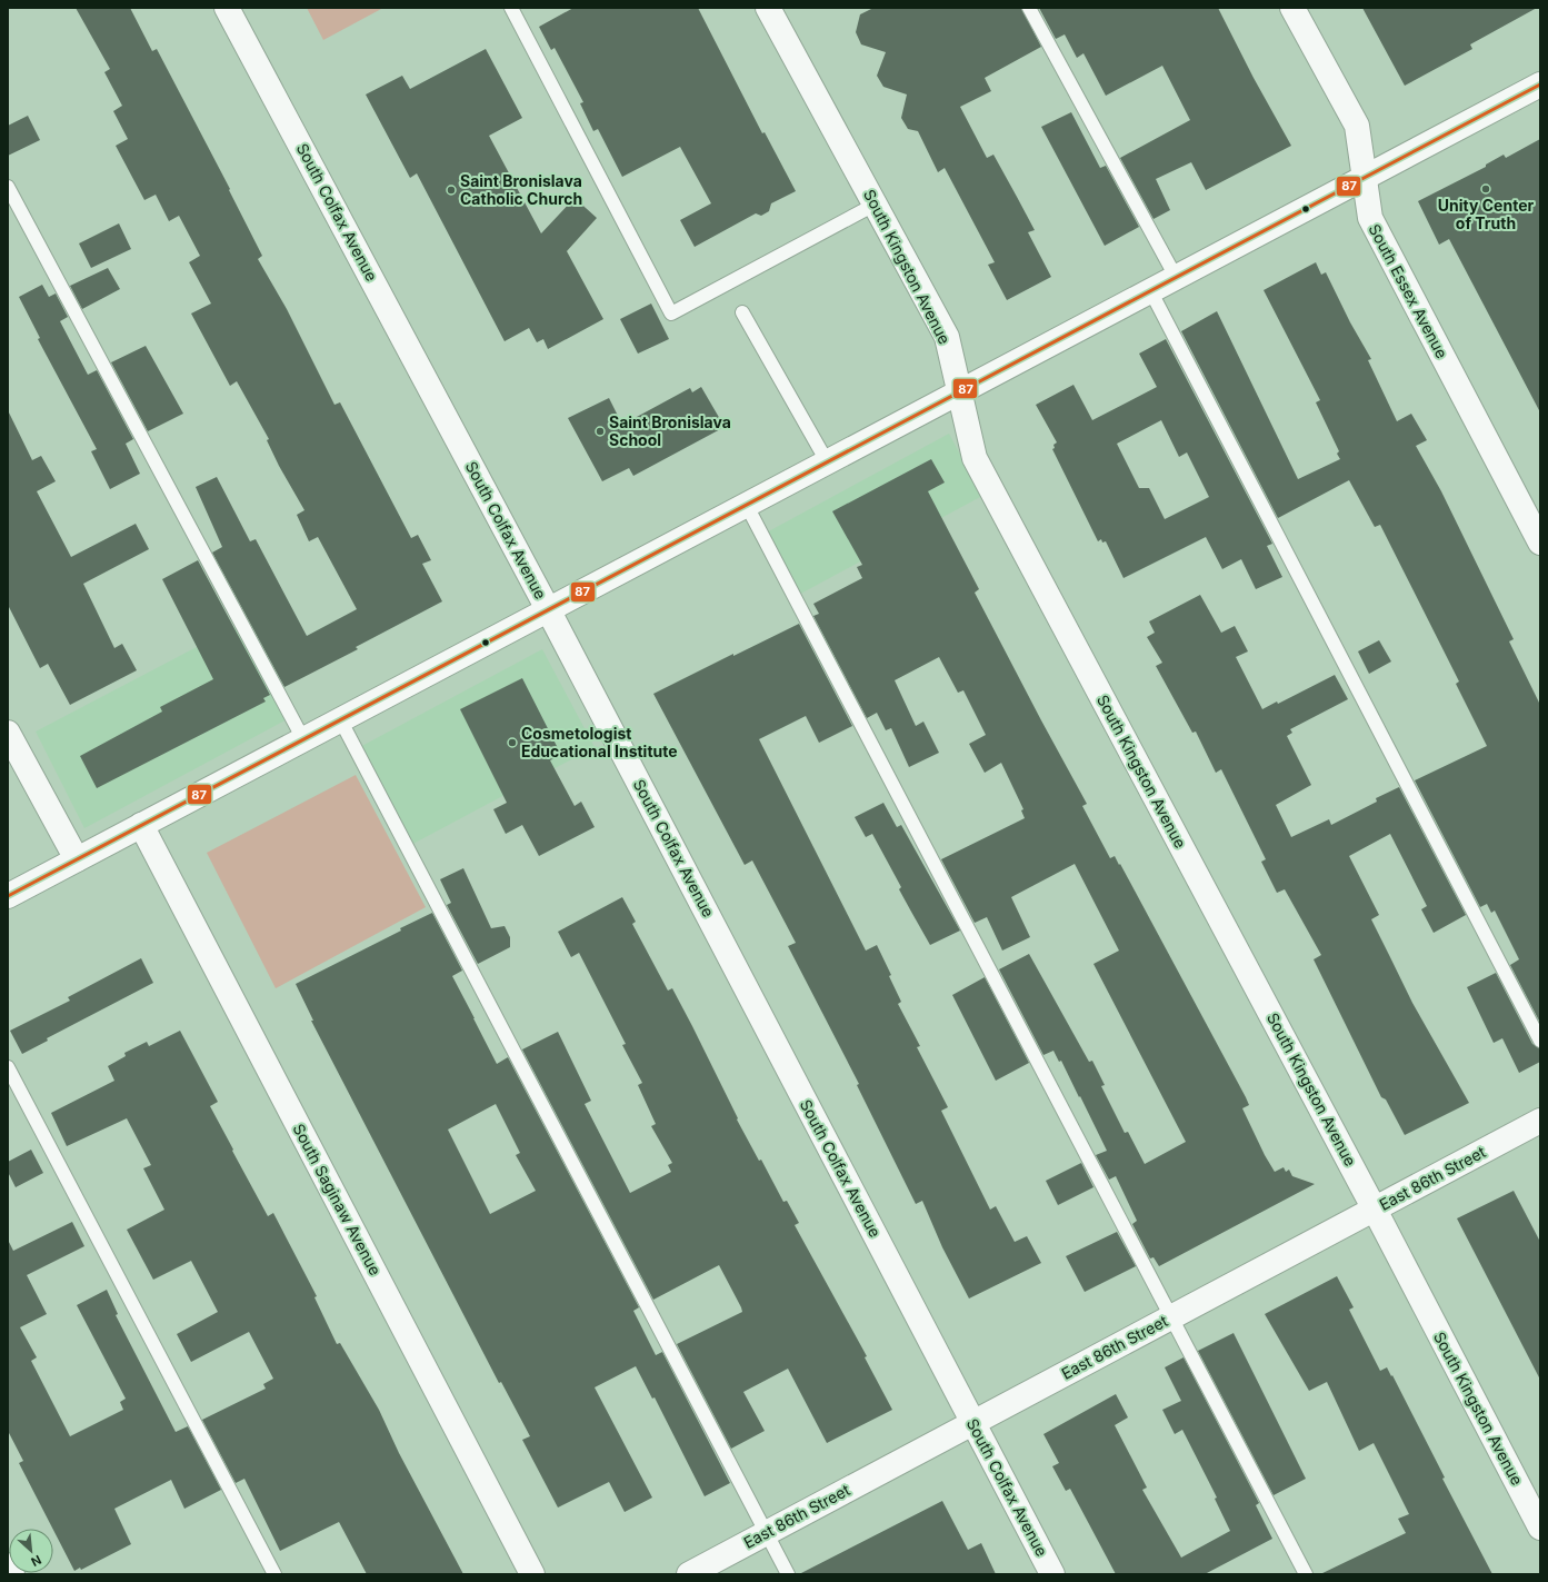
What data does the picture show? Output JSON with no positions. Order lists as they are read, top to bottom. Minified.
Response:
{"streets":{"street":["South Colfax Avenue","South Kingston Avenue","South Essex Avenue","East 86th Street","South Saginaw Avenue"]},"crossings":[["South Colfax Avenue","East 86th Street"],["South Kingston Avenue","East 86th Street"]],"places":["Unity Center of Truth","Saint Bronislava Catholic Church","Saint Bronislava School","Cosmetologist Educational Institute"],"lines":["transit line 87"],"north":"bottom right"}
